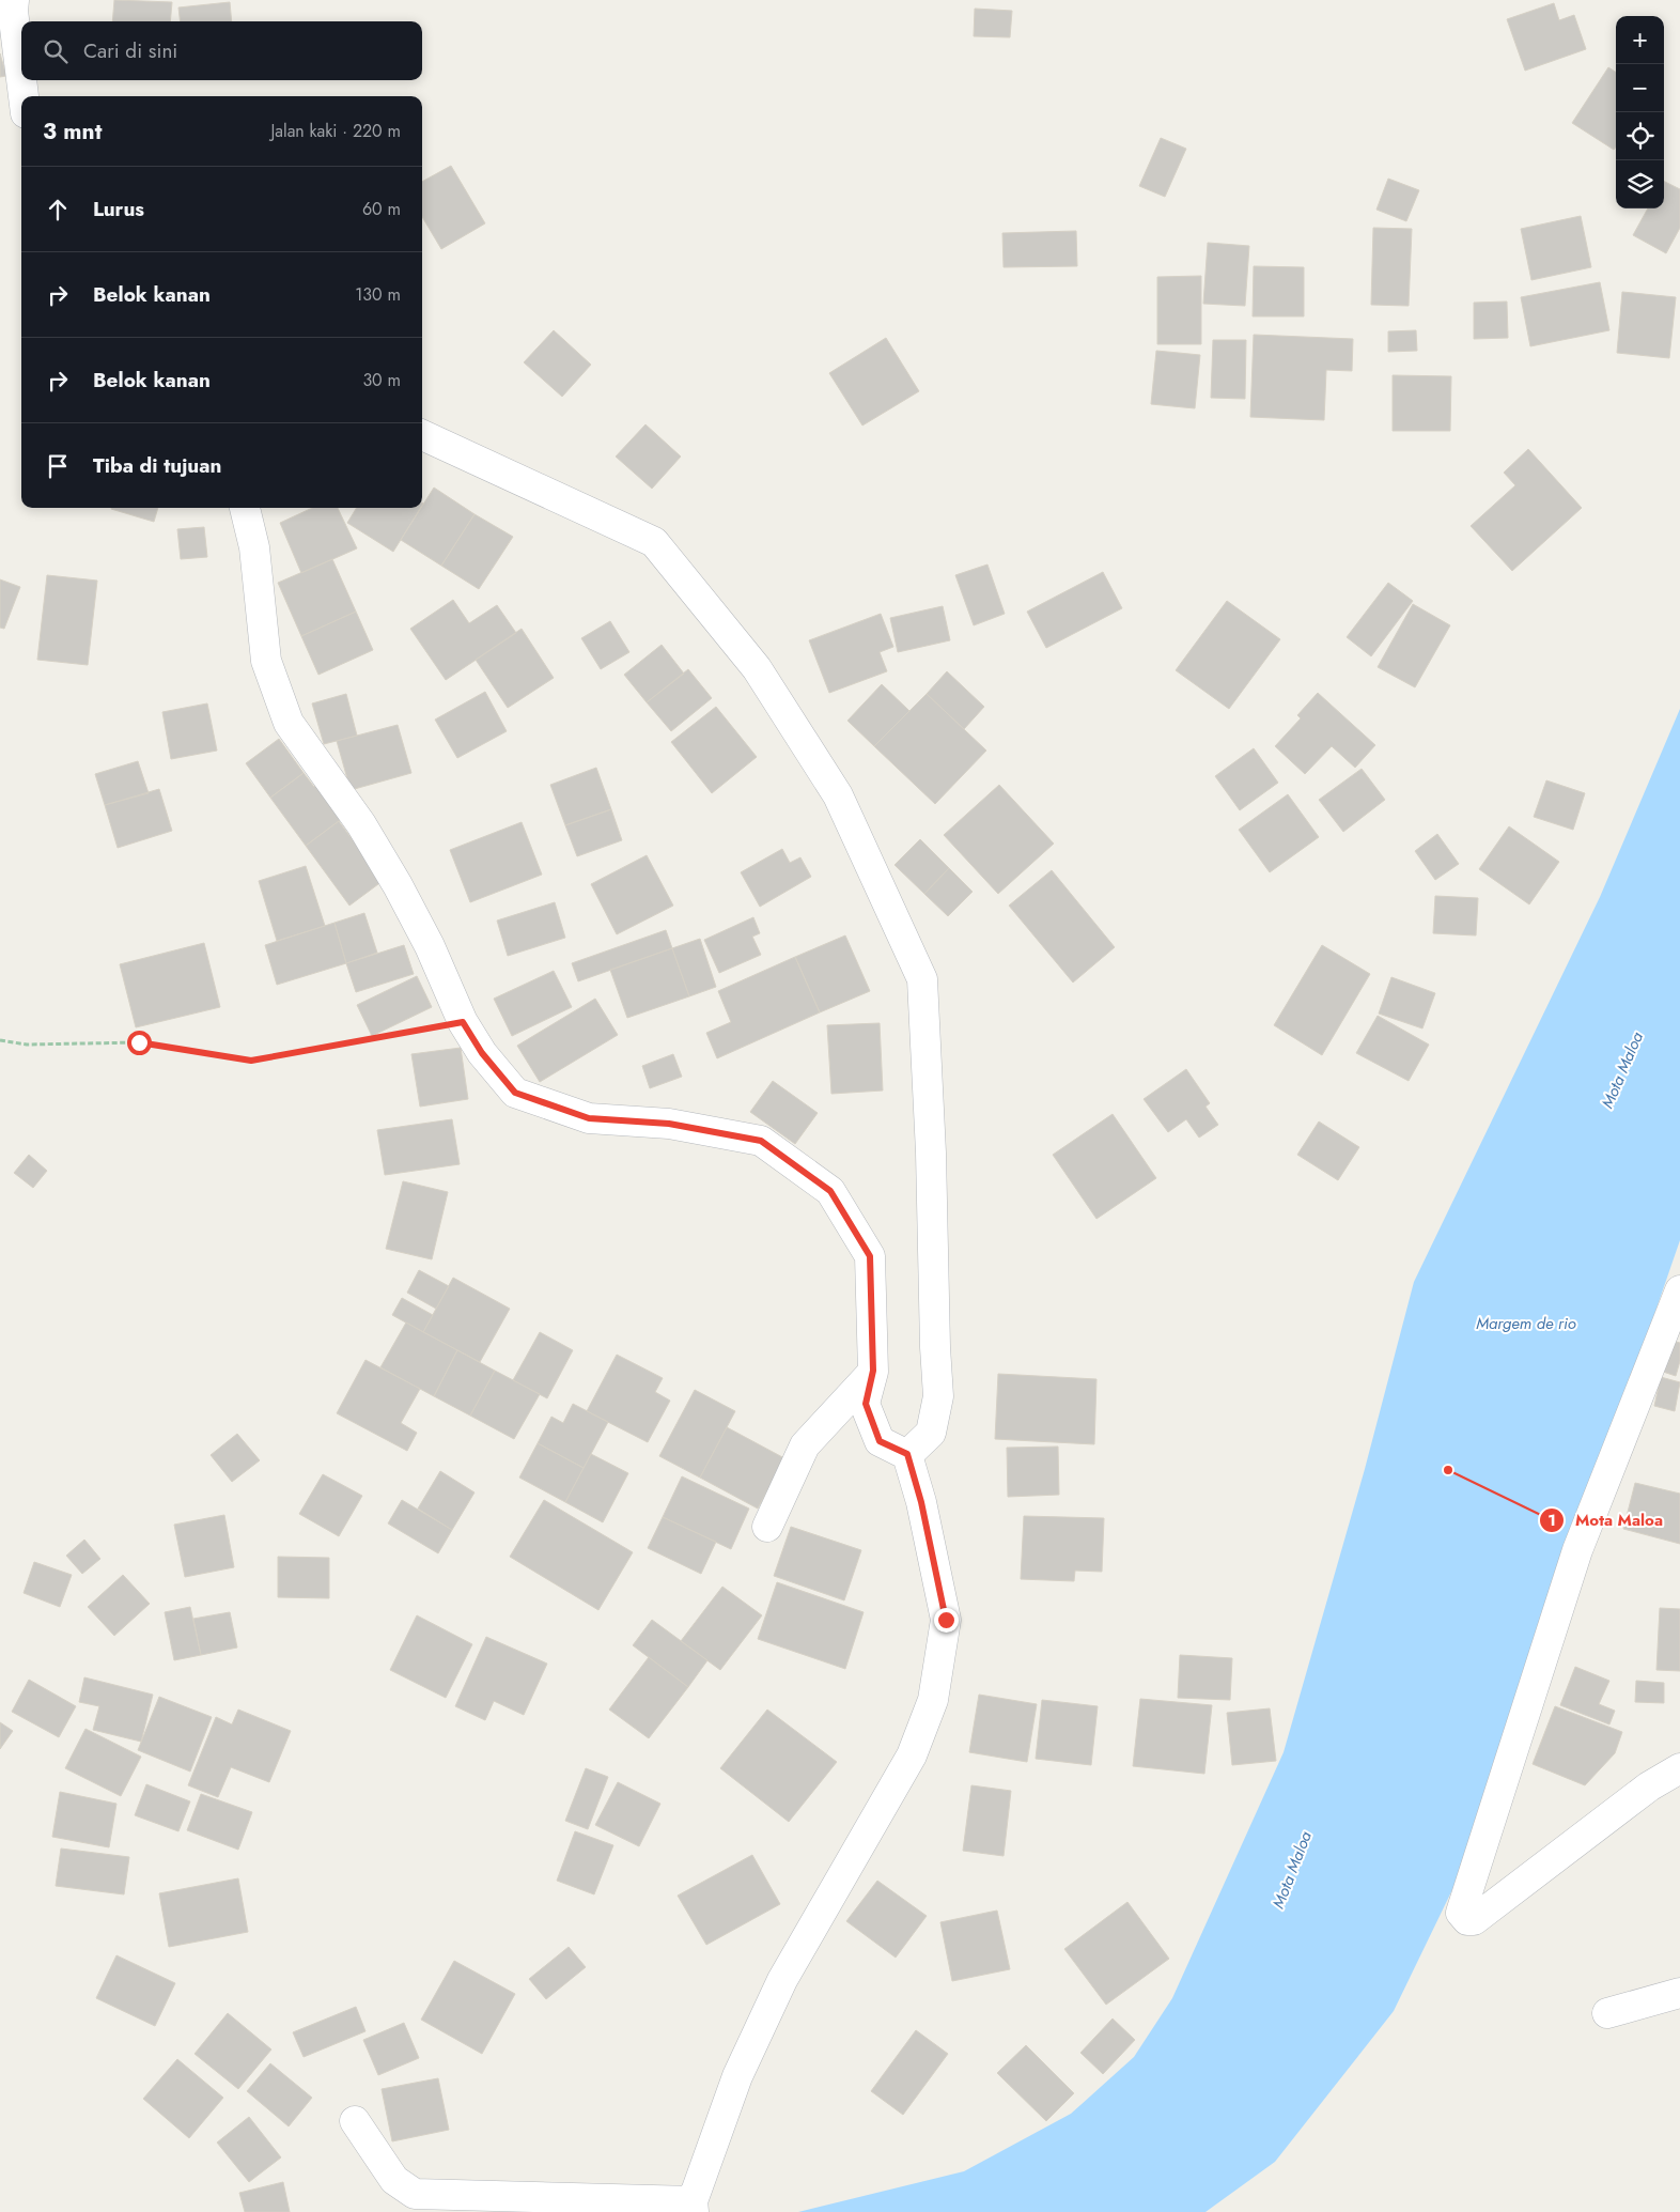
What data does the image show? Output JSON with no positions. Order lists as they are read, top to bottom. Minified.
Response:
{"water":["Mota Maloa","Margem de rio"],"places":["Mota Maloa"],"page":{"map_buttons":["+","−"],"search":"Cari di sini","heading":["3 mnt","Jalan kaki · 220 m"],"list":[["Lurus","60 m"],["Belok kanan","130 m"],["Belok kanan","30 m"],"Tiba di tujuan"]}}
